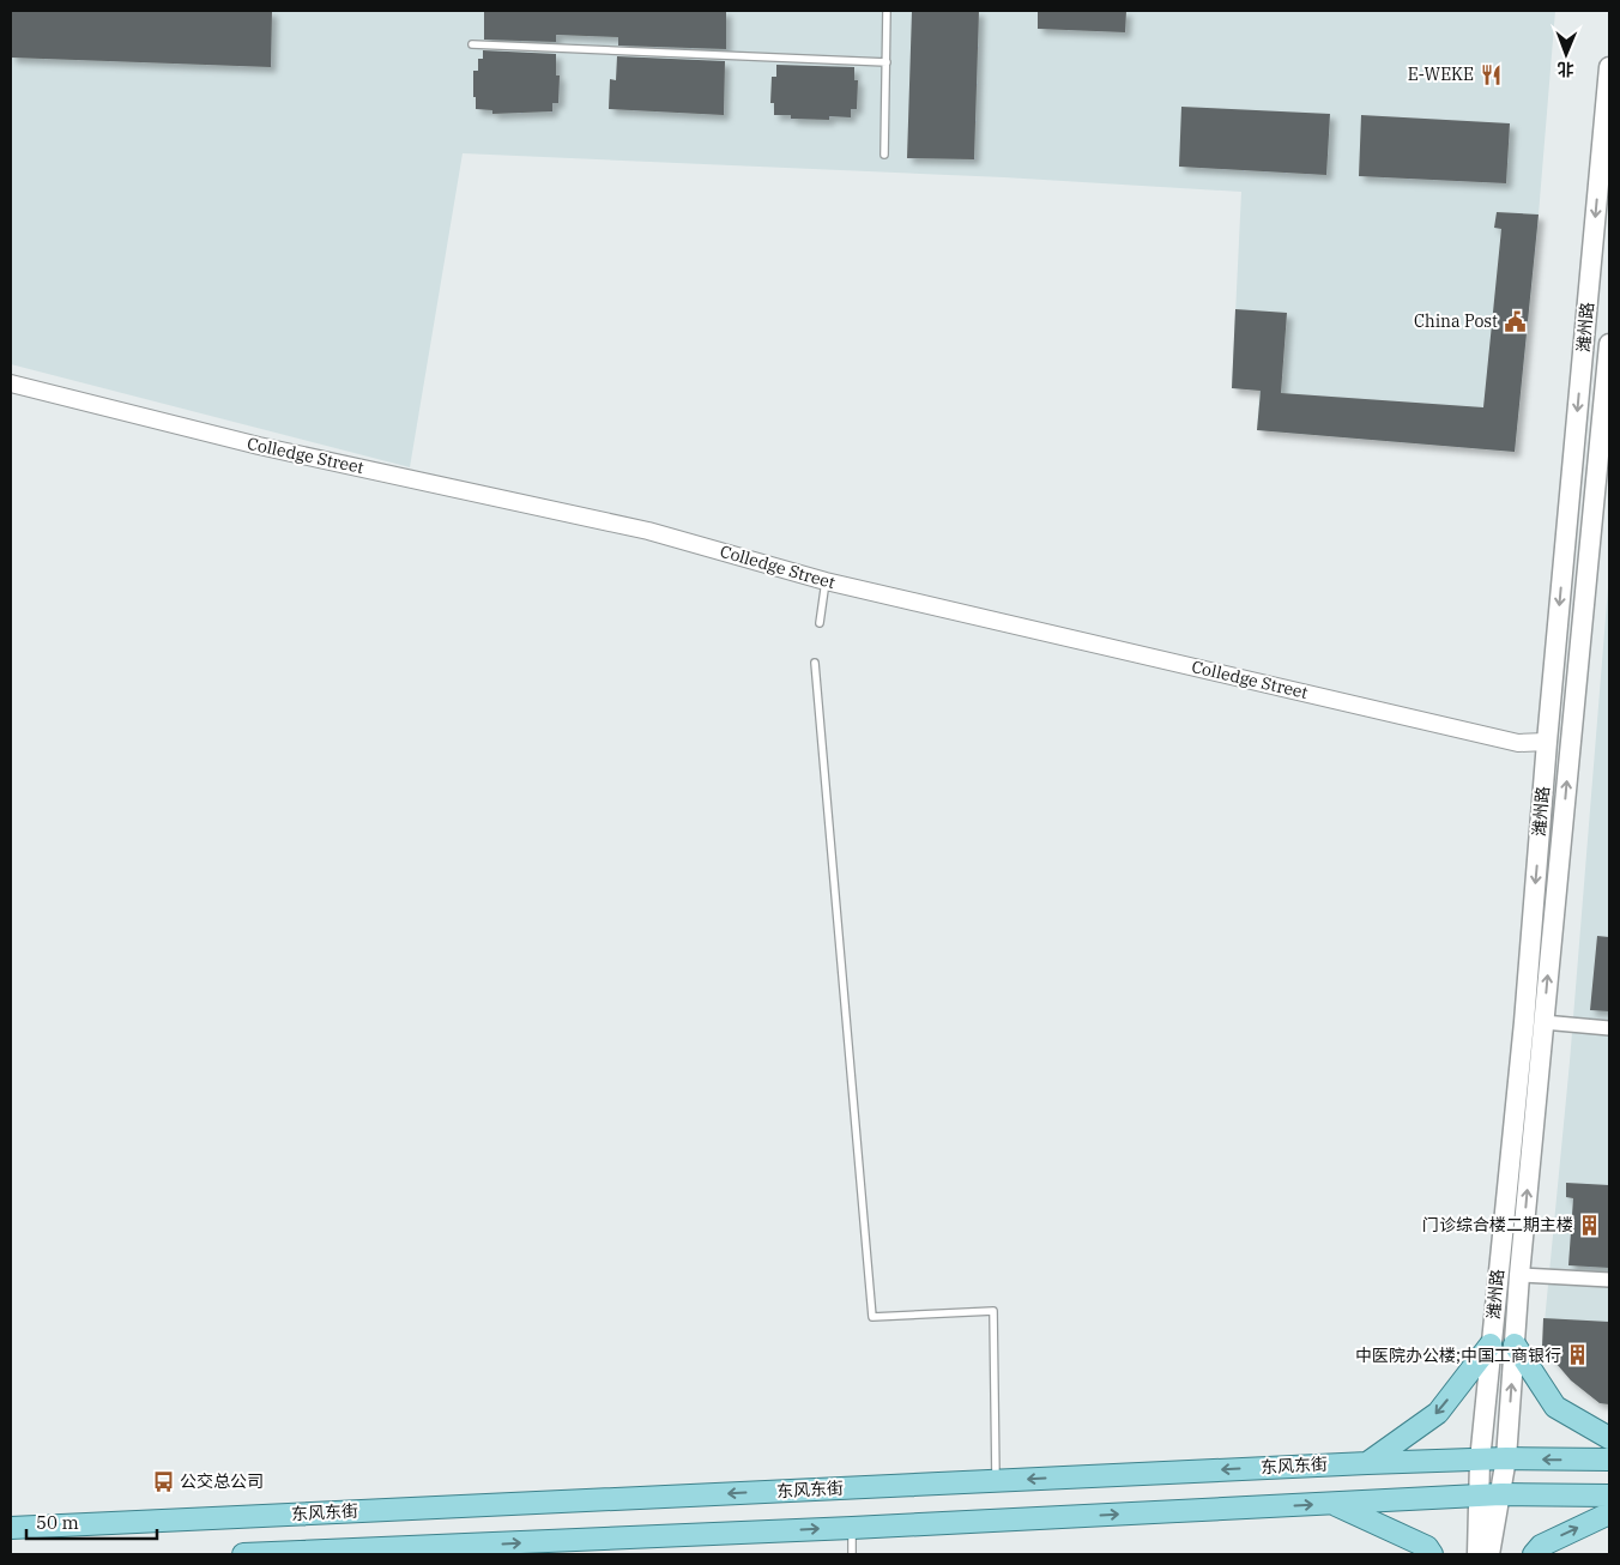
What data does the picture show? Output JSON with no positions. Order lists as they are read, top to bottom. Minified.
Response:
{"streets":{"main road":["潍州路","东风东街"],"street":["Colledge Street"]},"crossings":[["潍州路","Colledge Street"],["潍州路","东风东街"]],"places":{"restaurant":["E-WEKE"],"public building":["China Post"],"building":["门诊综合楼二期主楼","中医院办公楼;中国工商银行"],"bus stop":["公交总公司"]},"scale_bar":"50 m","north":"bottom"}
